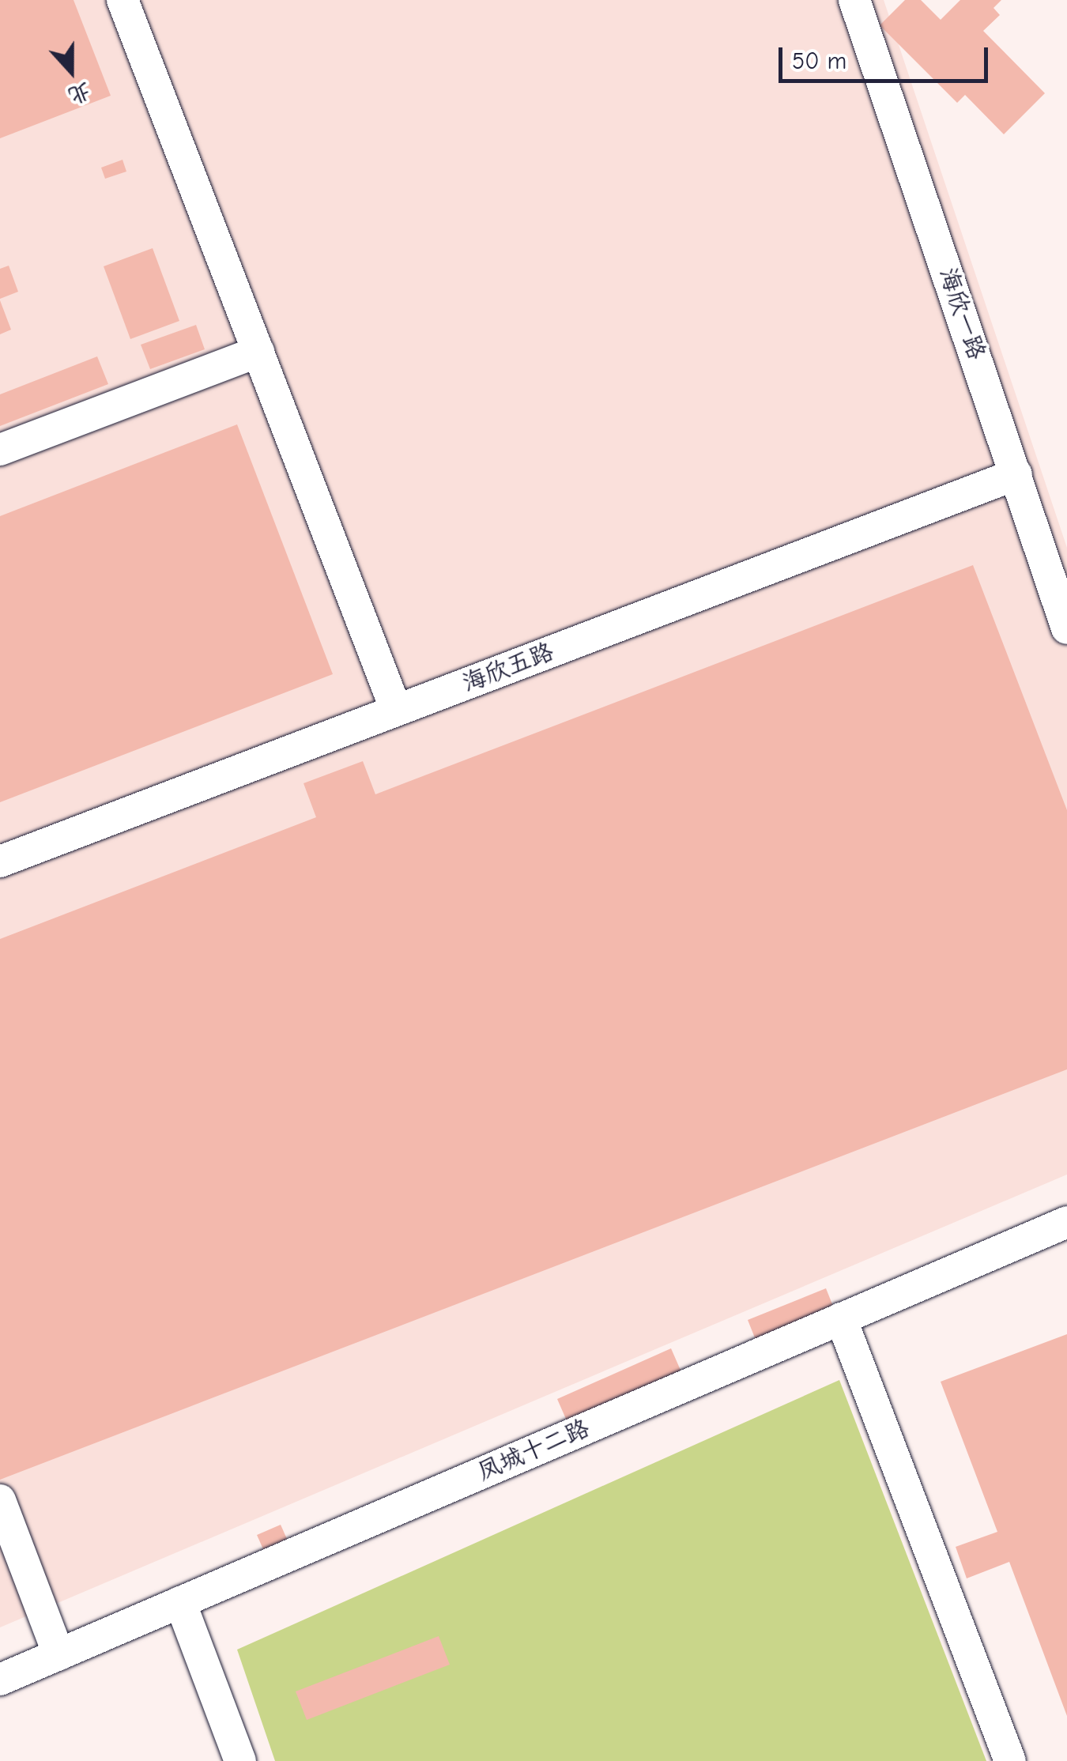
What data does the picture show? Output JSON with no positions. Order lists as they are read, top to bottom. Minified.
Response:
{"streets":{"street":["海欣一路","海欣五路","凤城十二路"]},"crossings":[["海欣一路","海欣五路"]],"scale_bar":"50 m","north":"bottom"}
